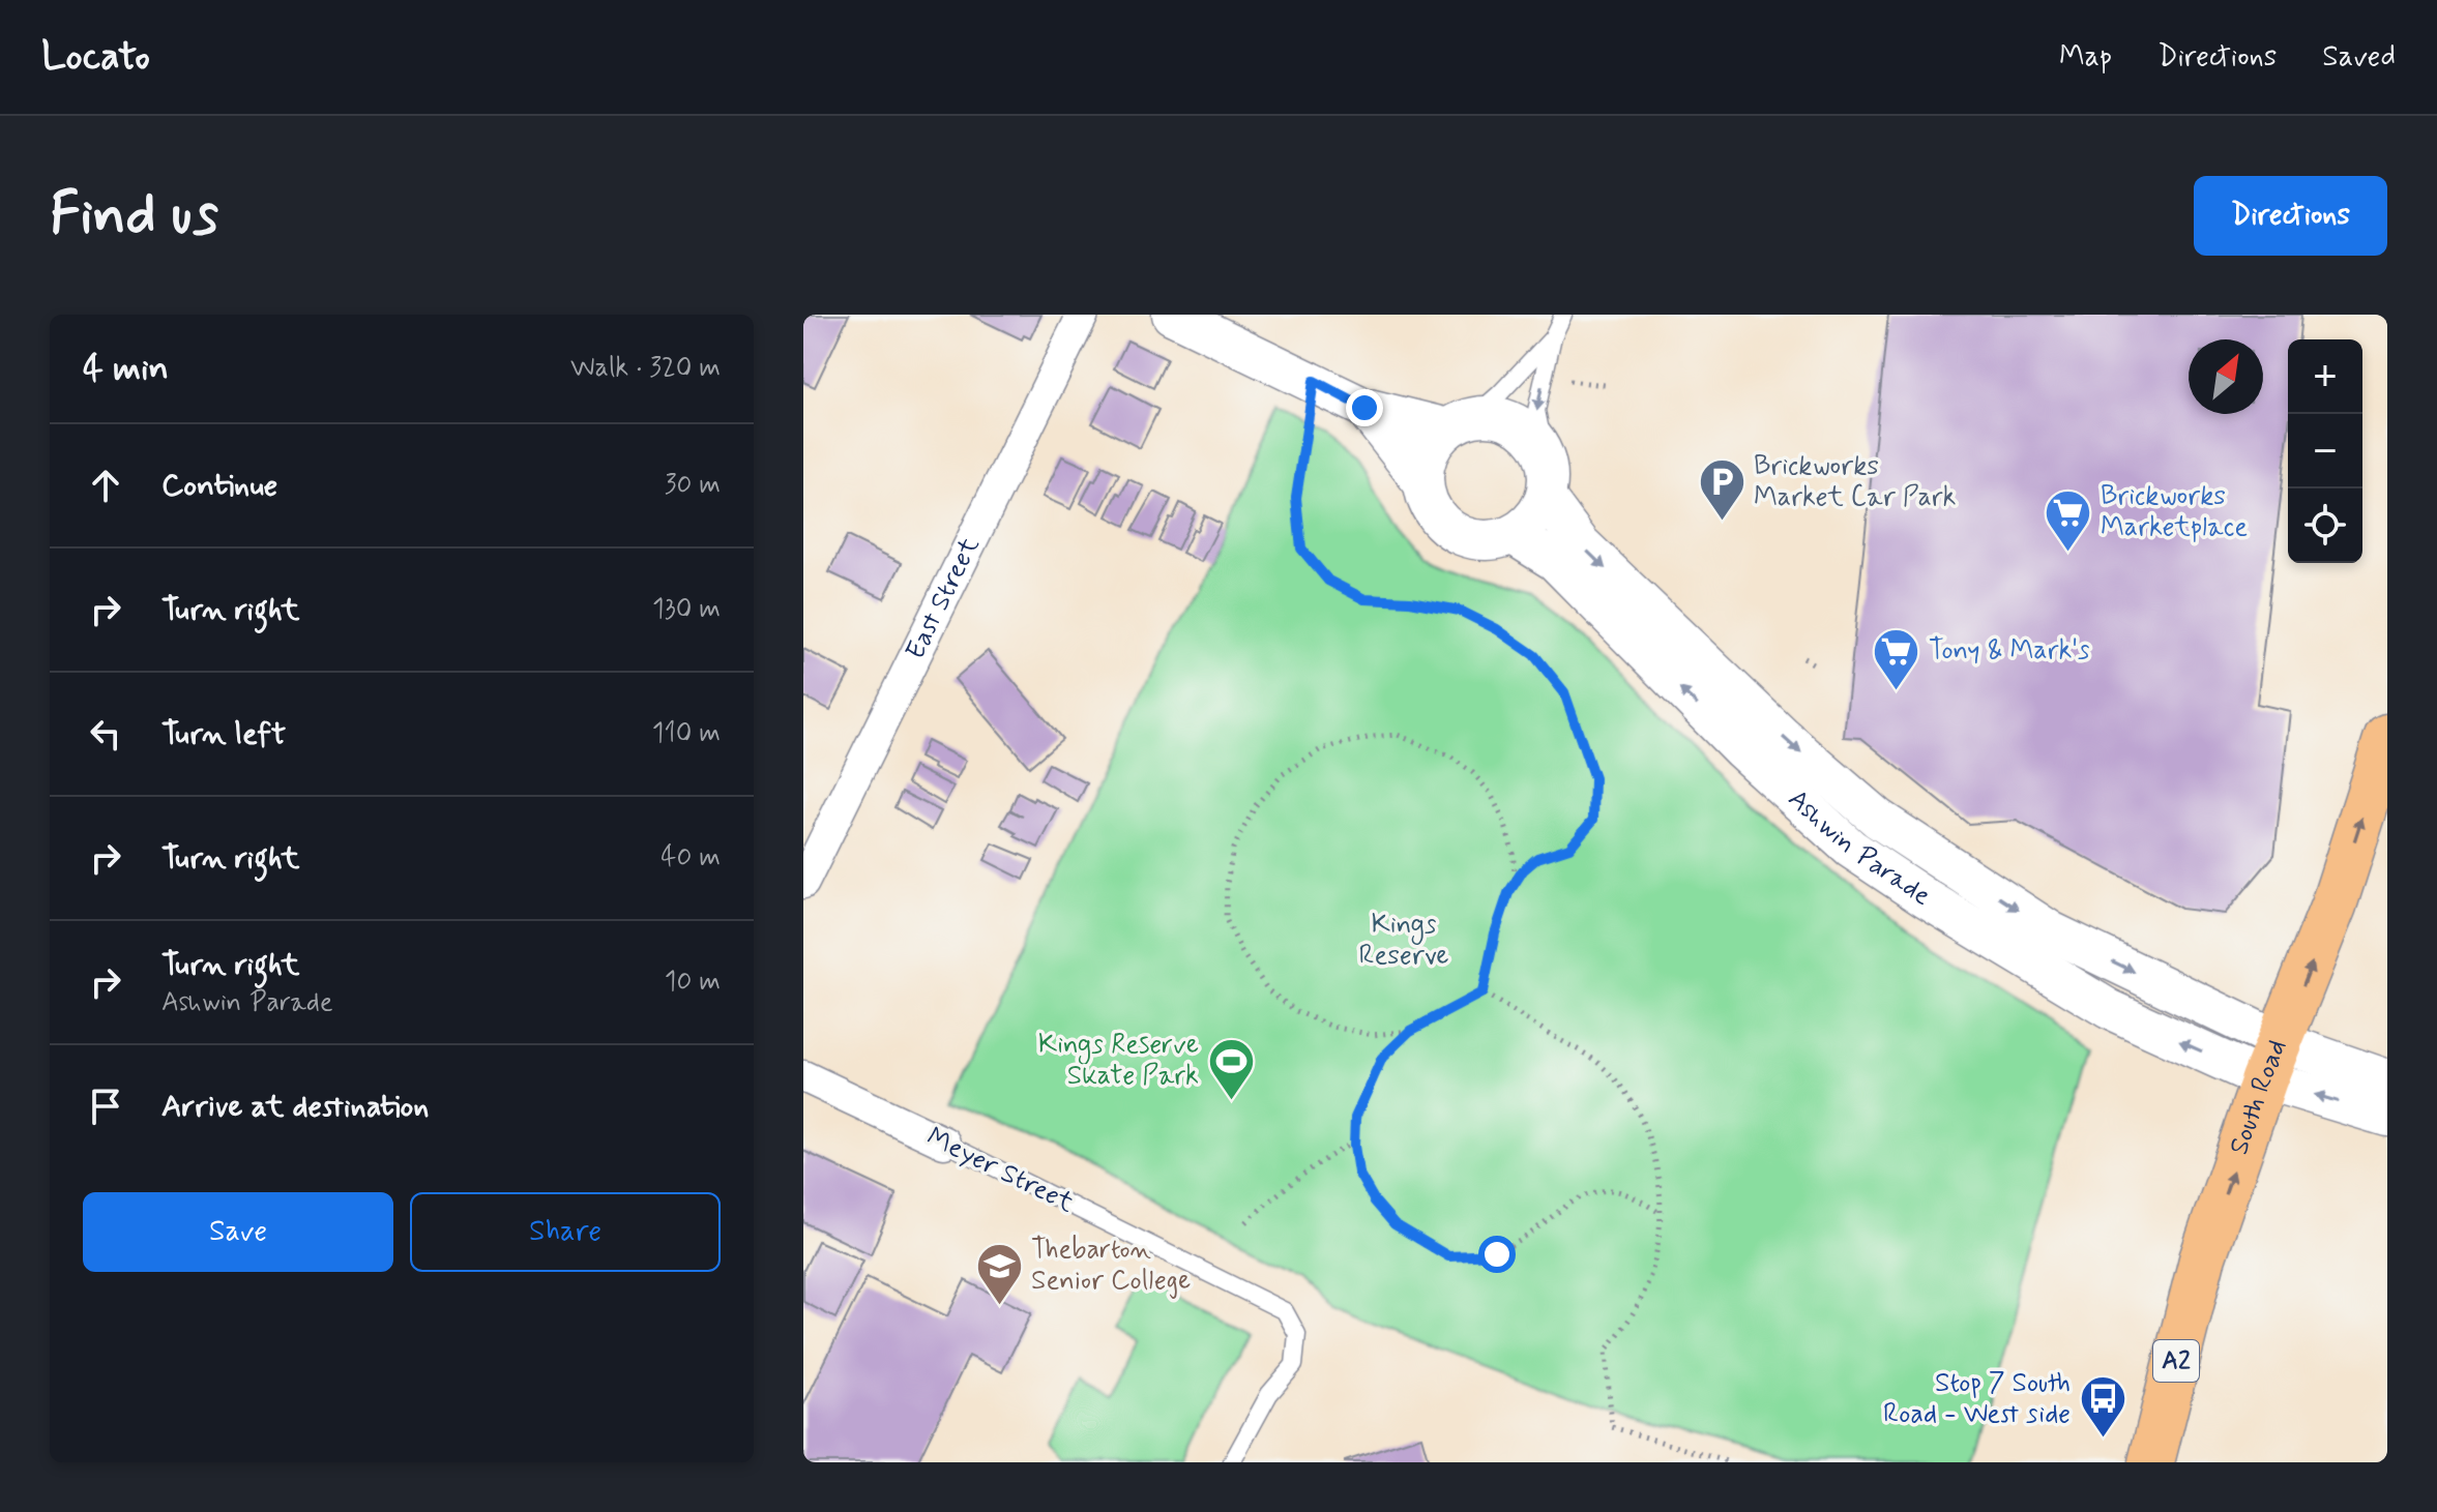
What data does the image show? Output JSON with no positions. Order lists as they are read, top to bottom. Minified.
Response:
{"streets":{"highway":["South Road","A2"],"street":["East Street","Ashwin Parade","Meyer Street"]},"crossings":[["Ashwin Parade","South Road"]],"one_way":["South Road"],"parks":["Kings Reserve"],"places":{"parking":["Brickworks Market Car Park"],"supermarket":["Brickworks Marketplace","Tony & Mark's"],"sports":["Kings Reserve Skate Park"],"school or university":["Thebarton Senior College"],"bus stop":["Stop 7 South Road - West side"]},"north":"top right","page":{"header":"Locato","nav":["Map","Directions","Saved"],"buttons":["Directions",["Save","Share"]],"title":"Find us","heading":["4 min","Walk · 320 m"],"map_buttons":["+","−"],"list":[["Continue","30 m"],["Turn right","130 m"],["Turn left","110 m"],["Turn right","40 m"],["Turn right","Ashwin Parade","10 m"],"Arrive at destination"]}}
